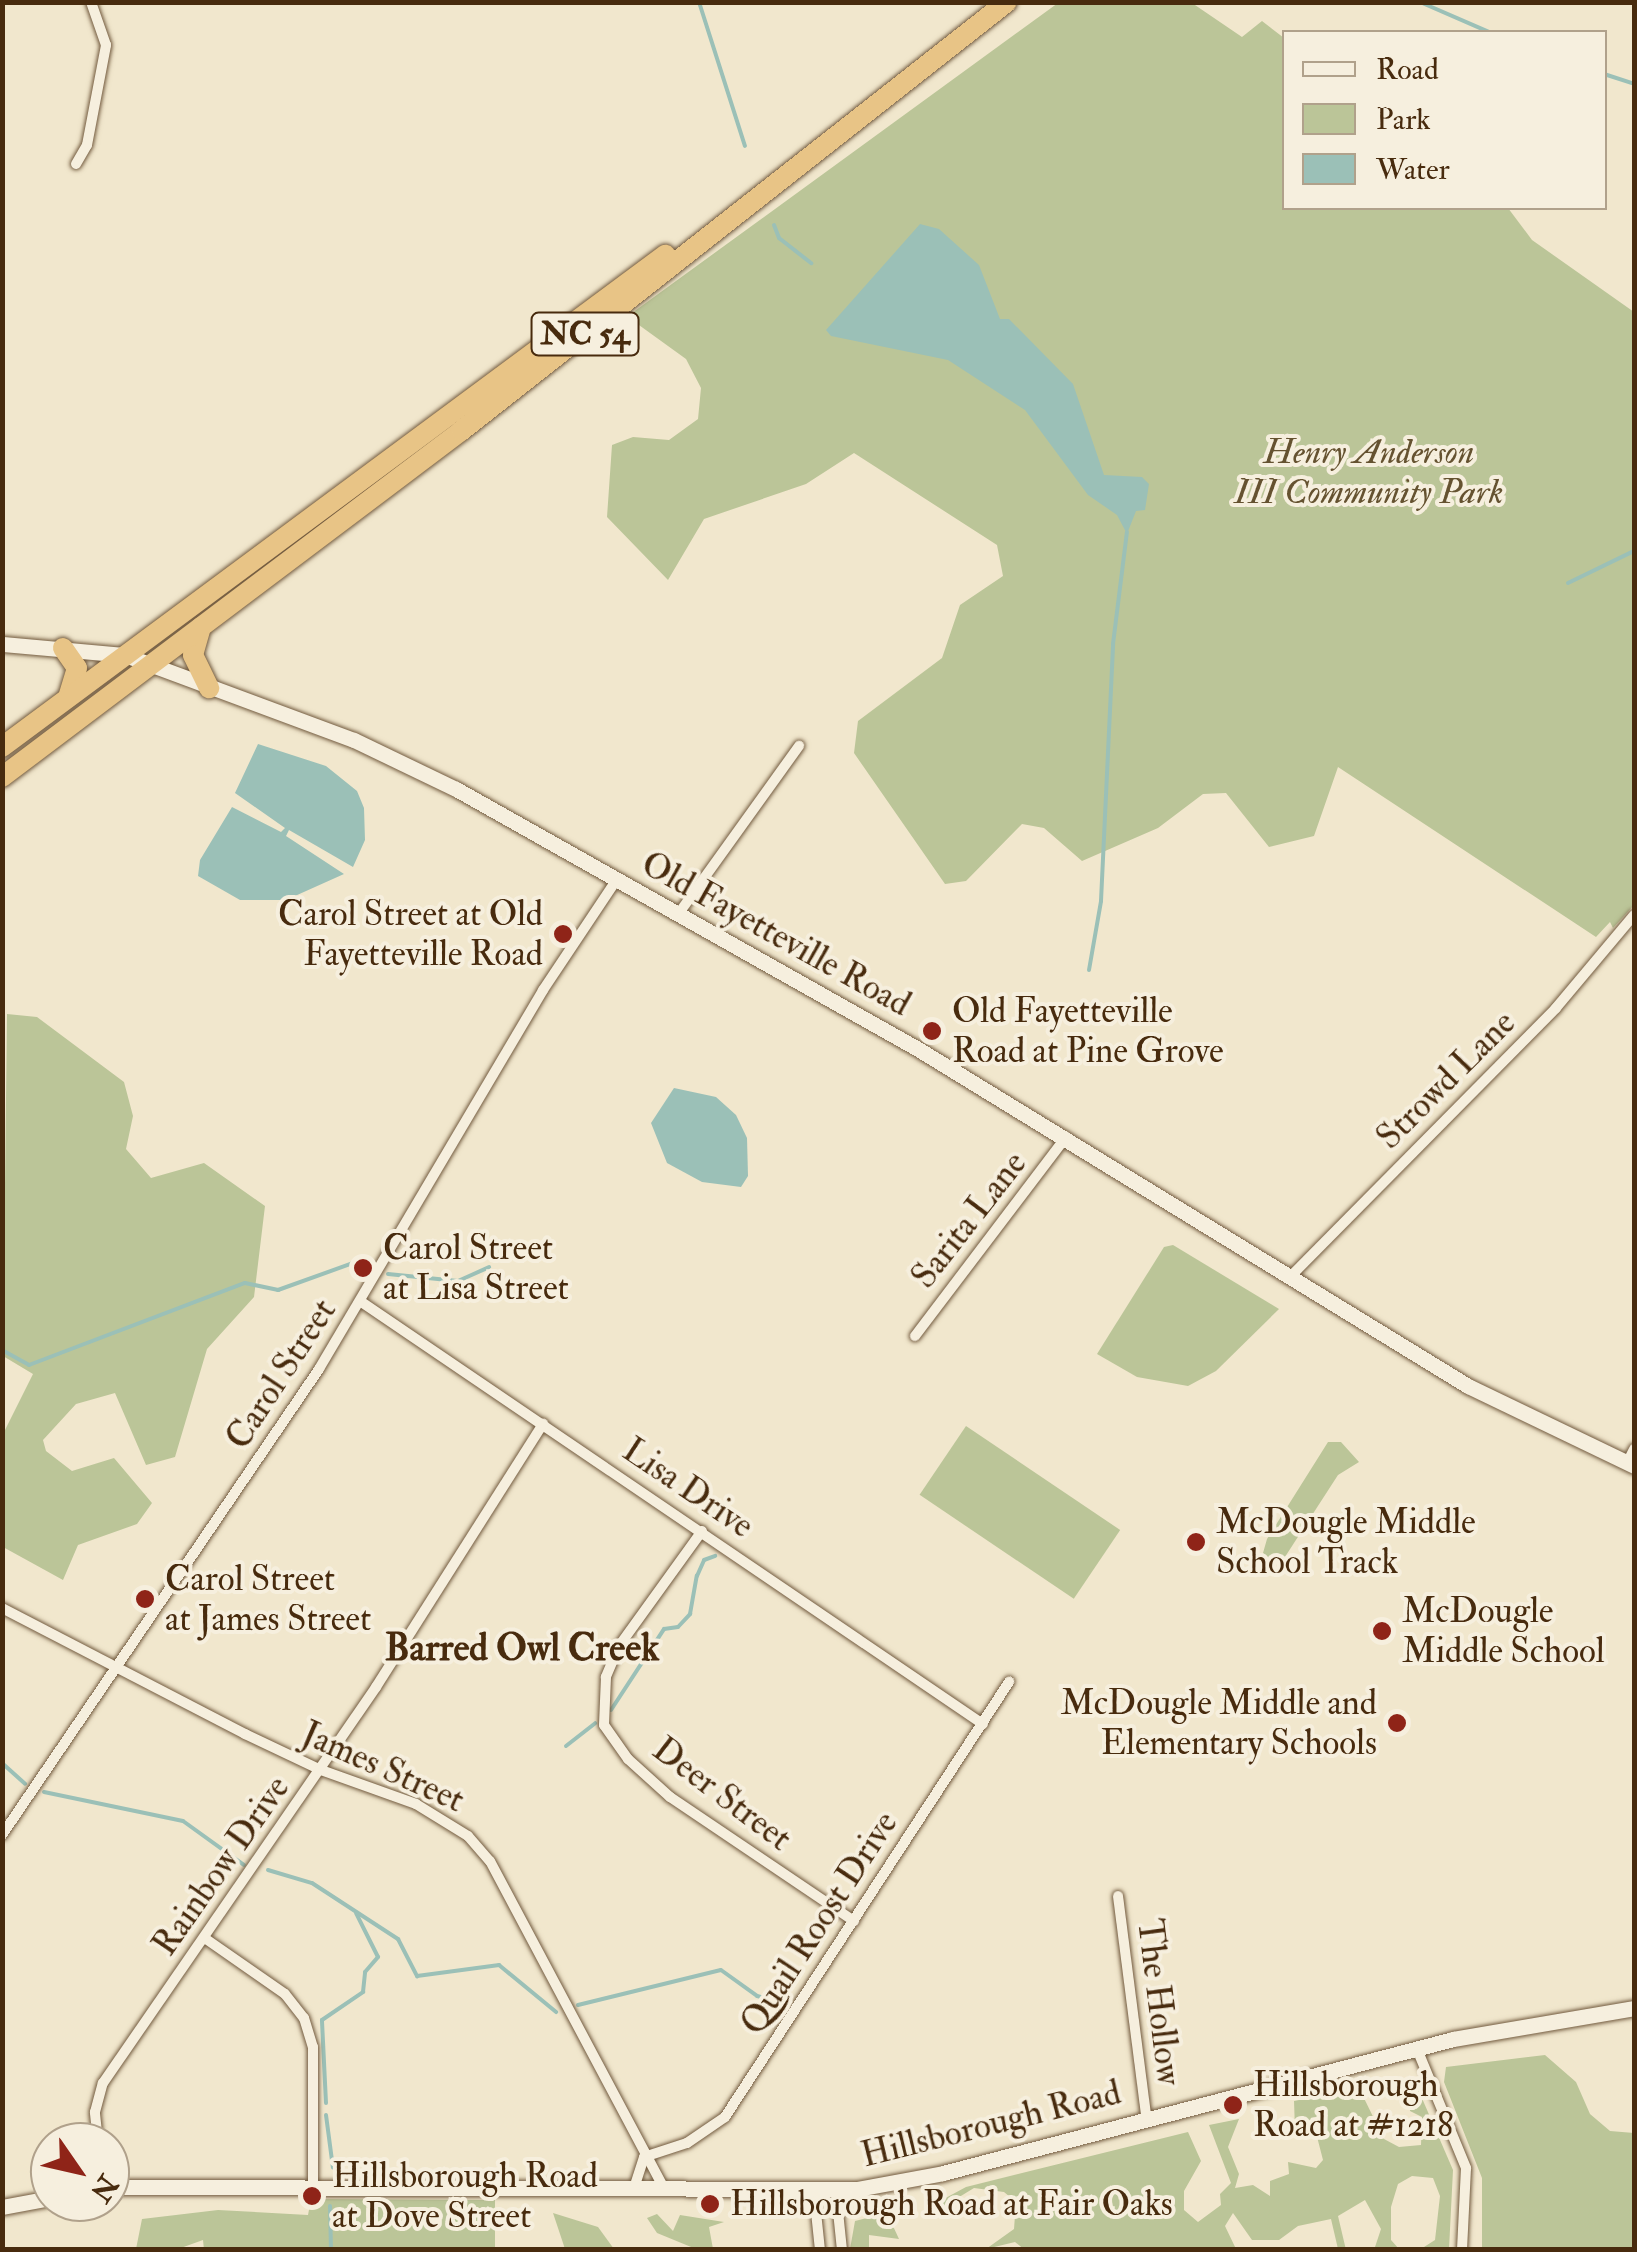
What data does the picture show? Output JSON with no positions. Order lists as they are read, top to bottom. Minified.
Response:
{"streets":{"highway":["NC 54"],"street":["Old Fayetteville Road","Strowd Lane","Sarita Lane","Carol Street","Lisa Drive","James Street","Deer Street","Rainbow Drive","Quail Roost Drive","The Hollow","Hillsborough Road"]},"crossings":[["NC 54","Old Fayetteville Road"],["Old Fayetteville Road","Strowd Lane"],["Old Fayetteville Road","Sarita Lane"],["Old Fayetteville Road","Carol Street"],["Carol Street","Lisa Drive"],["Carol Street","James Street"],["Lisa Drive","Deer Street"],["Lisa Drive","Rainbow Drive"],["Lisa Drive","Quail Roost Drive"],["James Street","Rainbow Drive"],["James Street","Quail Roost Drive"],["James Street","Hillsborough Road"],["Deer Street","Quail Roost Drive"],["The Hollow","Hillsborough Road"]],"districts":["Barred Owl Creek"],"parks":["Henry Anderson III Community Park"],"places":["Carol Street at Old Fayetteville Road","Old Fayetteville Road at Pine Grove","Carol Street at Lisa Street","McDougle Middle School Track","Carol Street at James Street","McDougle Middle School","McDougle Middle and Elementary Schools","Hillsborough Road at #1218","Hillsborough Road at Dove Street","Hillsborough Road at Fair Oaks"],"legend":["Road","Park","Water"],"north":"bottom right"}
